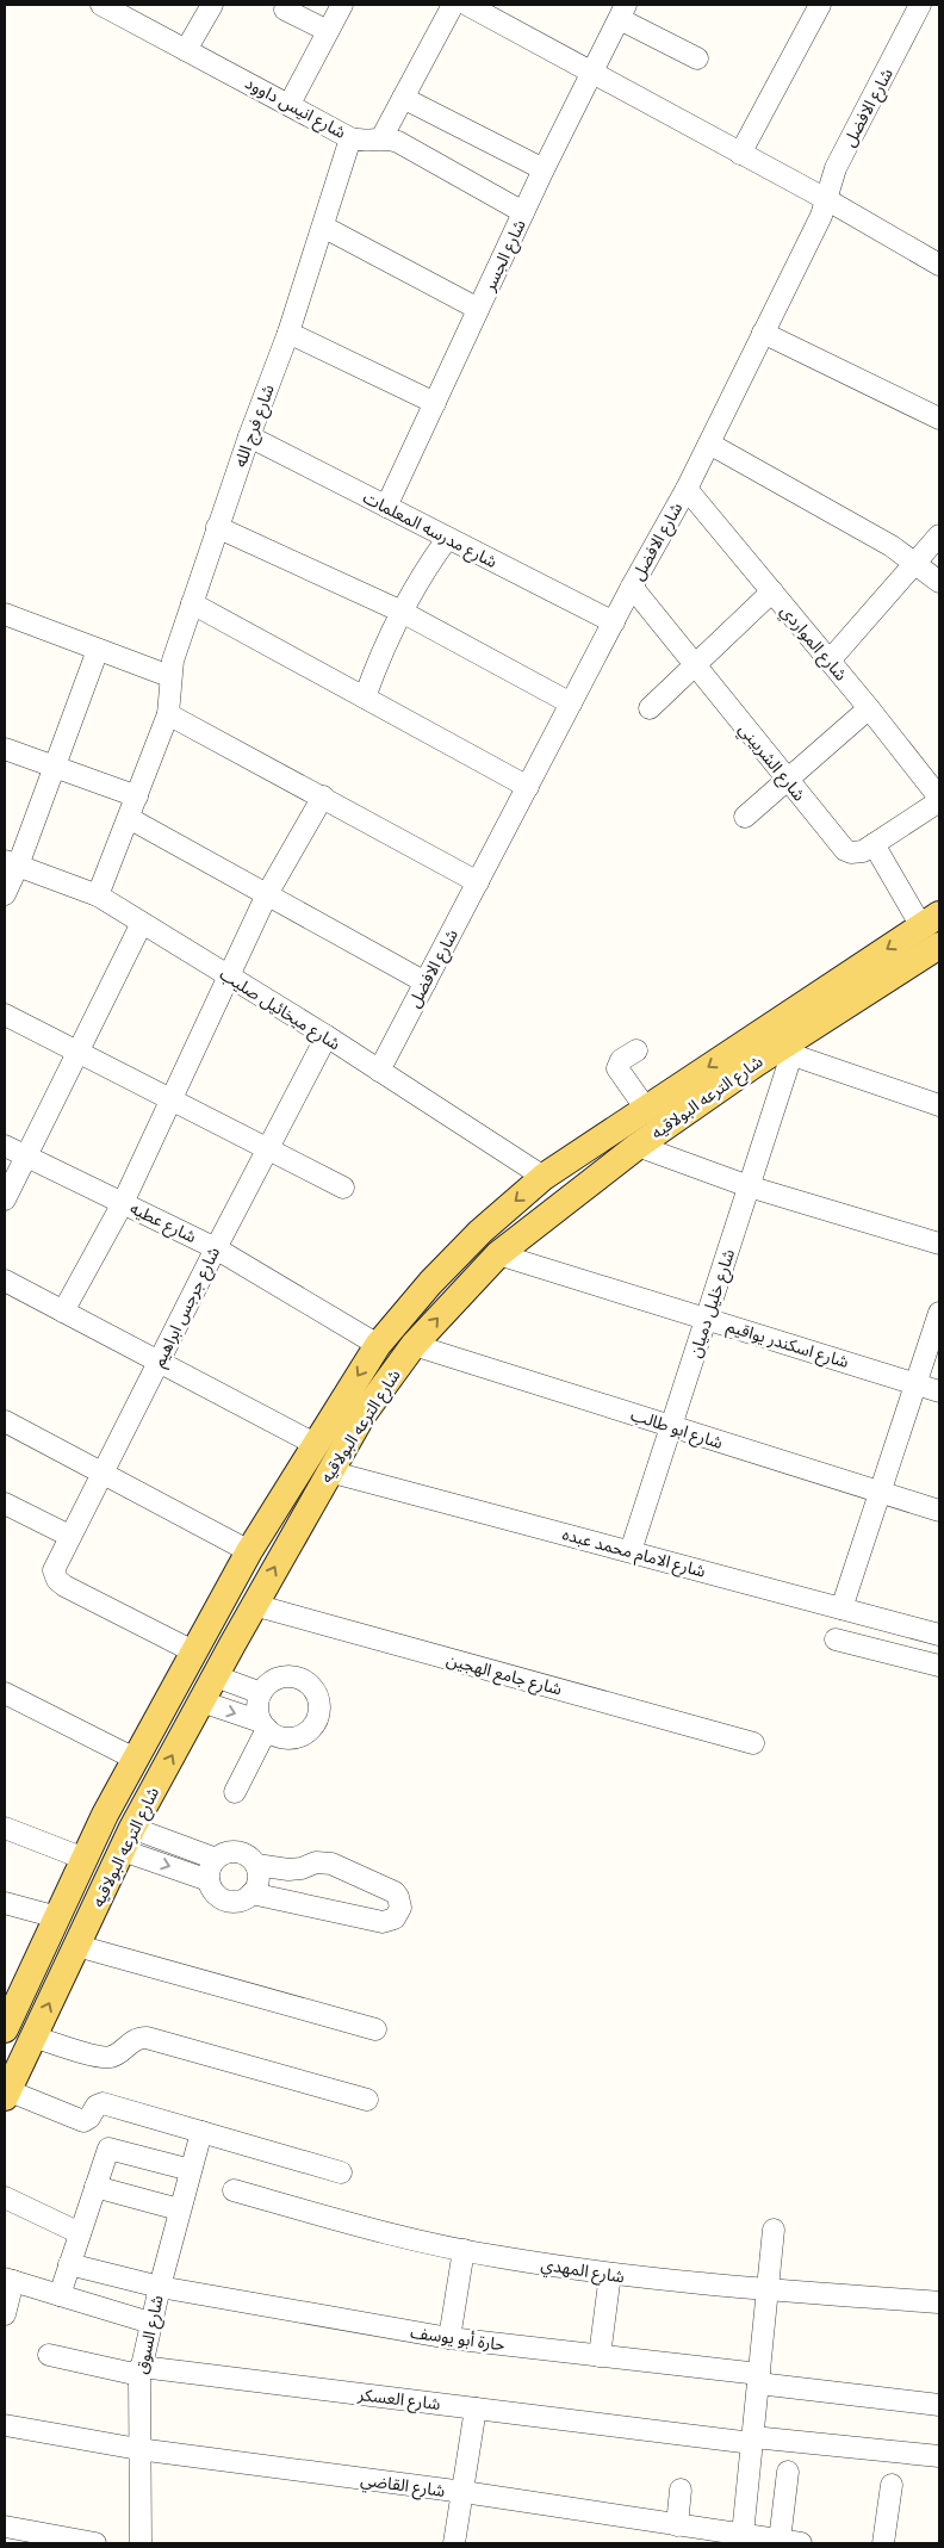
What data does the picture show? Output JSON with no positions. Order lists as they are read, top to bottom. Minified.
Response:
{"streets":{"main road":["شارع الترعه البولاقيه"],"street":["شارع انيس داوود","شارع الافضل","شارع الجسر","شارع فرج الله","شارع مدرسه المعلمات","شارع المواردي","شارع الشربيني","شارع ميخائيل صليب","شارع عطيه","شارع خليل دميان","شارع جرجس ابراهيم","شارع اسكندر يواقيم","شارع ابو طالب","شارع الامام محمد عبده","شارع جامع الهجين","شارع المهدي","شارع السوق","حارة أبو يوسف","شارع العسكر","شارع القاضي"]},"crossings":[["شارع انيس داوود","شارع الجسر"],["شارع انيس داوود","شارع فرج الله"],["شارع الافضل","شارع مدرسه المعلمات"],["شارع الافضل","شارع المواردي"],["شارع الافضل","شارع الشربيني"],["شارع الافضل","شارع ميخائيل صليب"],["شارع الجسر","شارع مدرسه المعلمات"],["شارع فرج الله","شارع مدرسه المعلمات"],["شارع فرج الله","شارع ميخائيل صليب"],["شارع المواردي","شارع الشربيني"],["شارع ميخائيل صليب","شارع الترعه البولاقيه"],["شارع ميخائيل صليب","شارع جرجس ابراهيم"],["شارع الترعه البولاقيه","شارع عطيه"],["شارع الترعه البولاقيه","شارع خليل دميان"],["شارع الترعه البولاقيه","شارع جرجس ابراهيم"],["شارع الترعه البولاقيه","شارع اسكندر يواقيم"],["شارع الترعه البولاقيه","شارع ابو طالب"],["شارع الترعه البولاقيه","شارع الامام محمد عبده"],["شارع الترعه البولاقيه","شارع جامع الهجين"],["شارع عطيه","شارع جرجس ابراهيم"],["شارع خليل دميان","شارع اسكندر يواقيم"],["شارع خليل دميان","شارع ابو طالب"],["شارع خليل دميان","شارع الامام محمد عبده"],["شارع السوق","حارة أبو يوسف"],["شارع السوق","شارع العسكر"],["شارع السوق","شارع القاضي"]]}
